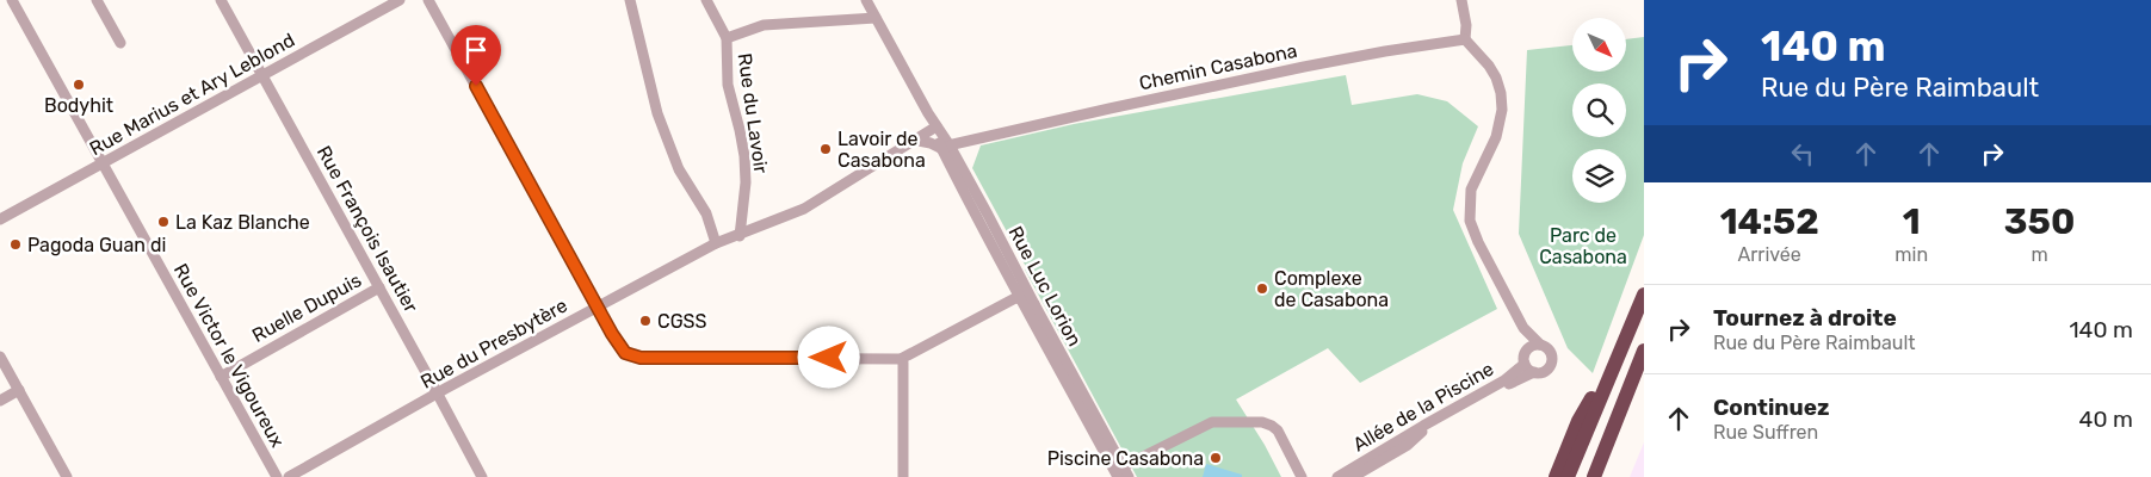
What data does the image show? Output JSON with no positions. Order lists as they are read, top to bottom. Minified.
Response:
{"streets":{"street":["Chemin Casabona","Rue Marius et Ary Leblond","Rue du Lavoir","Rue François Isautier","Rue Luc Lorion","Ruelle Dupuis","Rue du Presbytère","Rue Victor le Vigoureux","Allée de la Piscine"]},"crossings":[["Chemin Casabona","Rue Luc Lorion"],["Rue Marius et Ary Leblond","Rue François Isautier"],["Rue Marius et Ary Leblond","Rue Victor le Vigoureux"],["Rue du Lavoir","Rue du Presbytère"],["Rue François Isautier","Ruelle Dupuis"],["Rue François Isautier","Rue du Presbytère"],["Rue Luc Lorion","Rue du Presbytère"],["Ruelle Dupuis","Rue Victor le Vigoureux"]],"parks":["Parc de Casabona"],"places":["Bodyhit","Lavoir de Casabona","La Kaz Blanche","Pagoda Guan di","Complexe de Casabona","CGSS","Piscine Casabona"],"north":"bottom right","page":{"turn":["140 m","Rue du Père Raimbault"],"eta":["14:52","Arrivée","1","min","350","m"],"list":[{"name":"Tournez à droite","note":"Rue du Père Raimbault","value":"140 m"},{"name":"Continuez","note":"Rue Suffren","value":"40 m"}]}}
